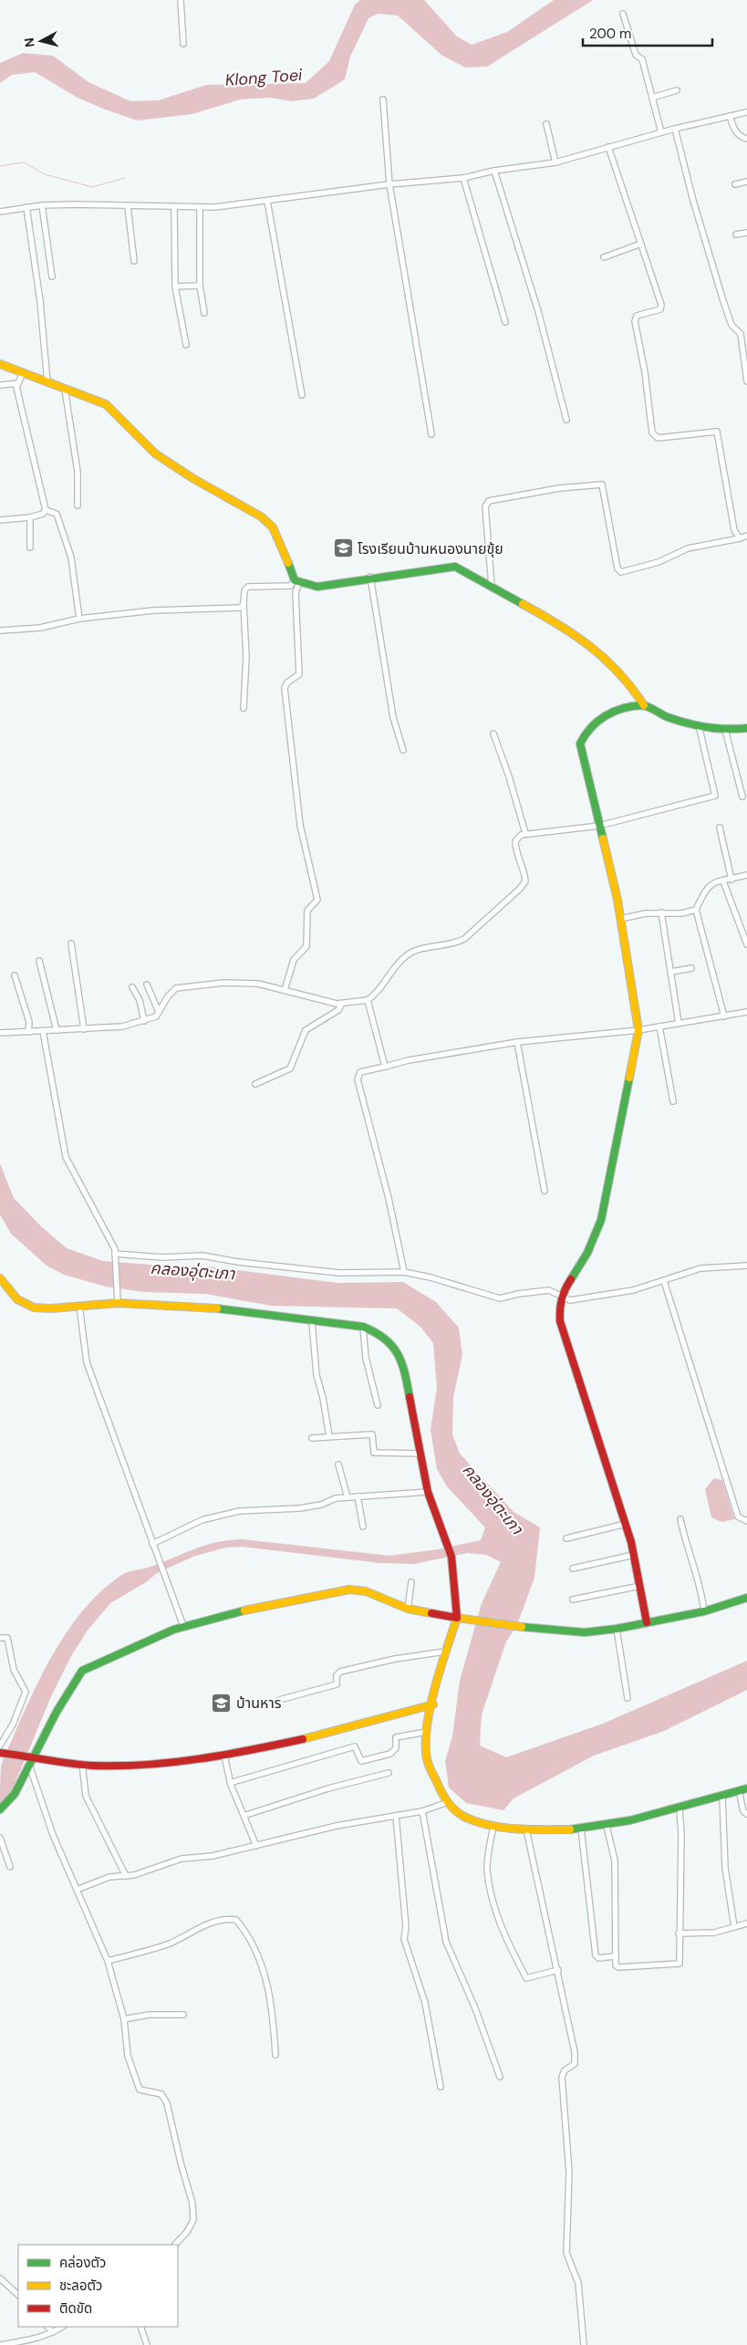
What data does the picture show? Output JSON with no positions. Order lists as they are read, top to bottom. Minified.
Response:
{"water":["Klong Toei","คลองอุ่ตะเภา"],"places":{"school or university":["โรงเรียนบ้านหนองนายขุ้ย","บ้านหาร"]},"legend":["คล่องตัว","ชะลอตัว","ติดขัด"],"scale_bar":"200 m","north":"left"}
